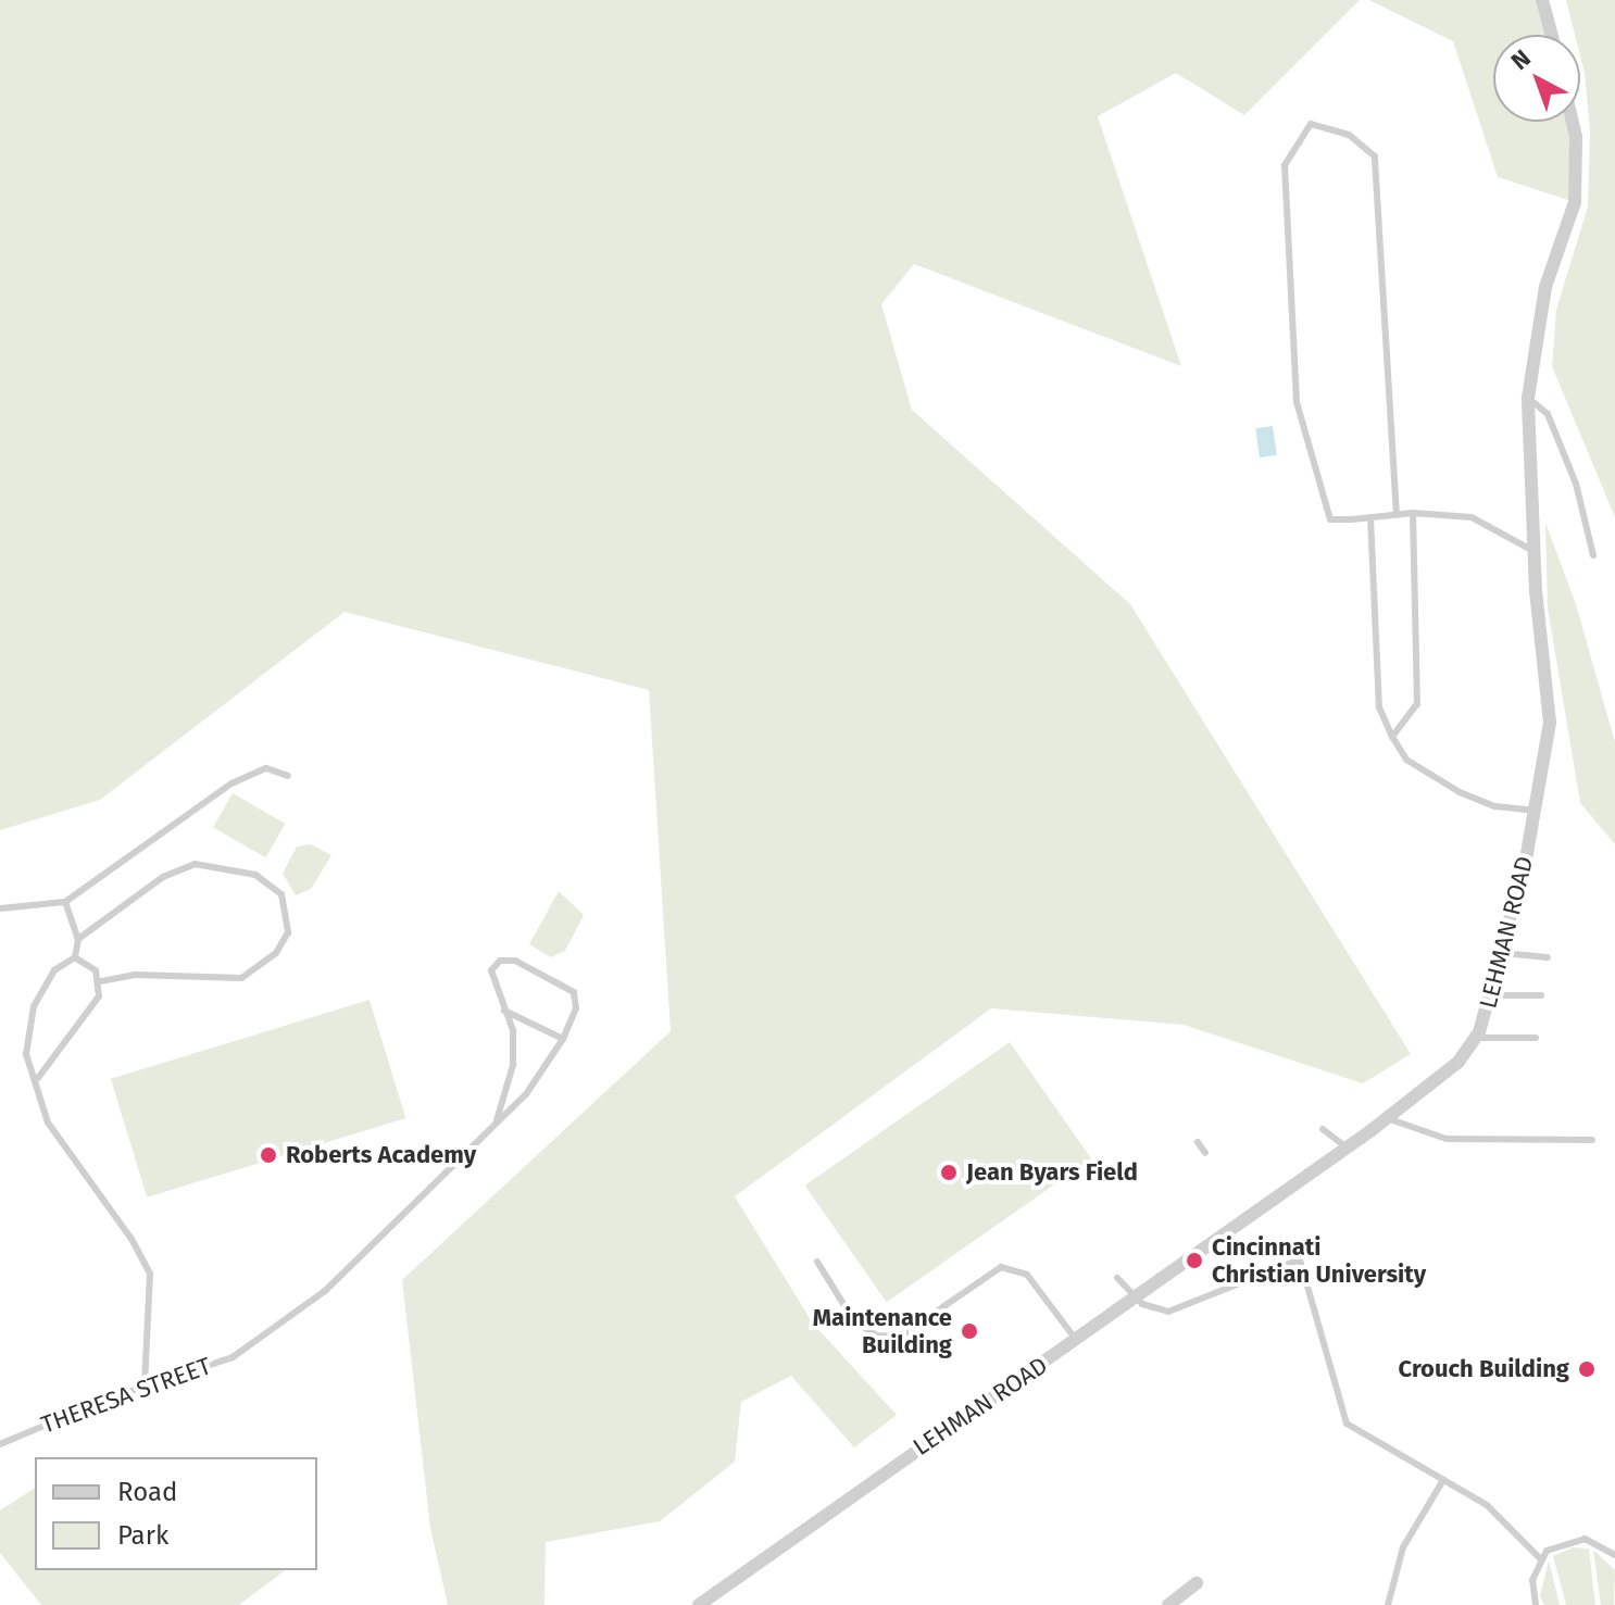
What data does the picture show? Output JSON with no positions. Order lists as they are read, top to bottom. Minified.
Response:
{"streets":{"street":["LEHMAN ROAD"],"lane":["THERESA STREET"]},"places":["Roberts Academy","Jean Byars Field","Cincinnati Christian University","Maintenance Building","Crouch Building"],"legend":["Road","Park"],"north":"top left"}
